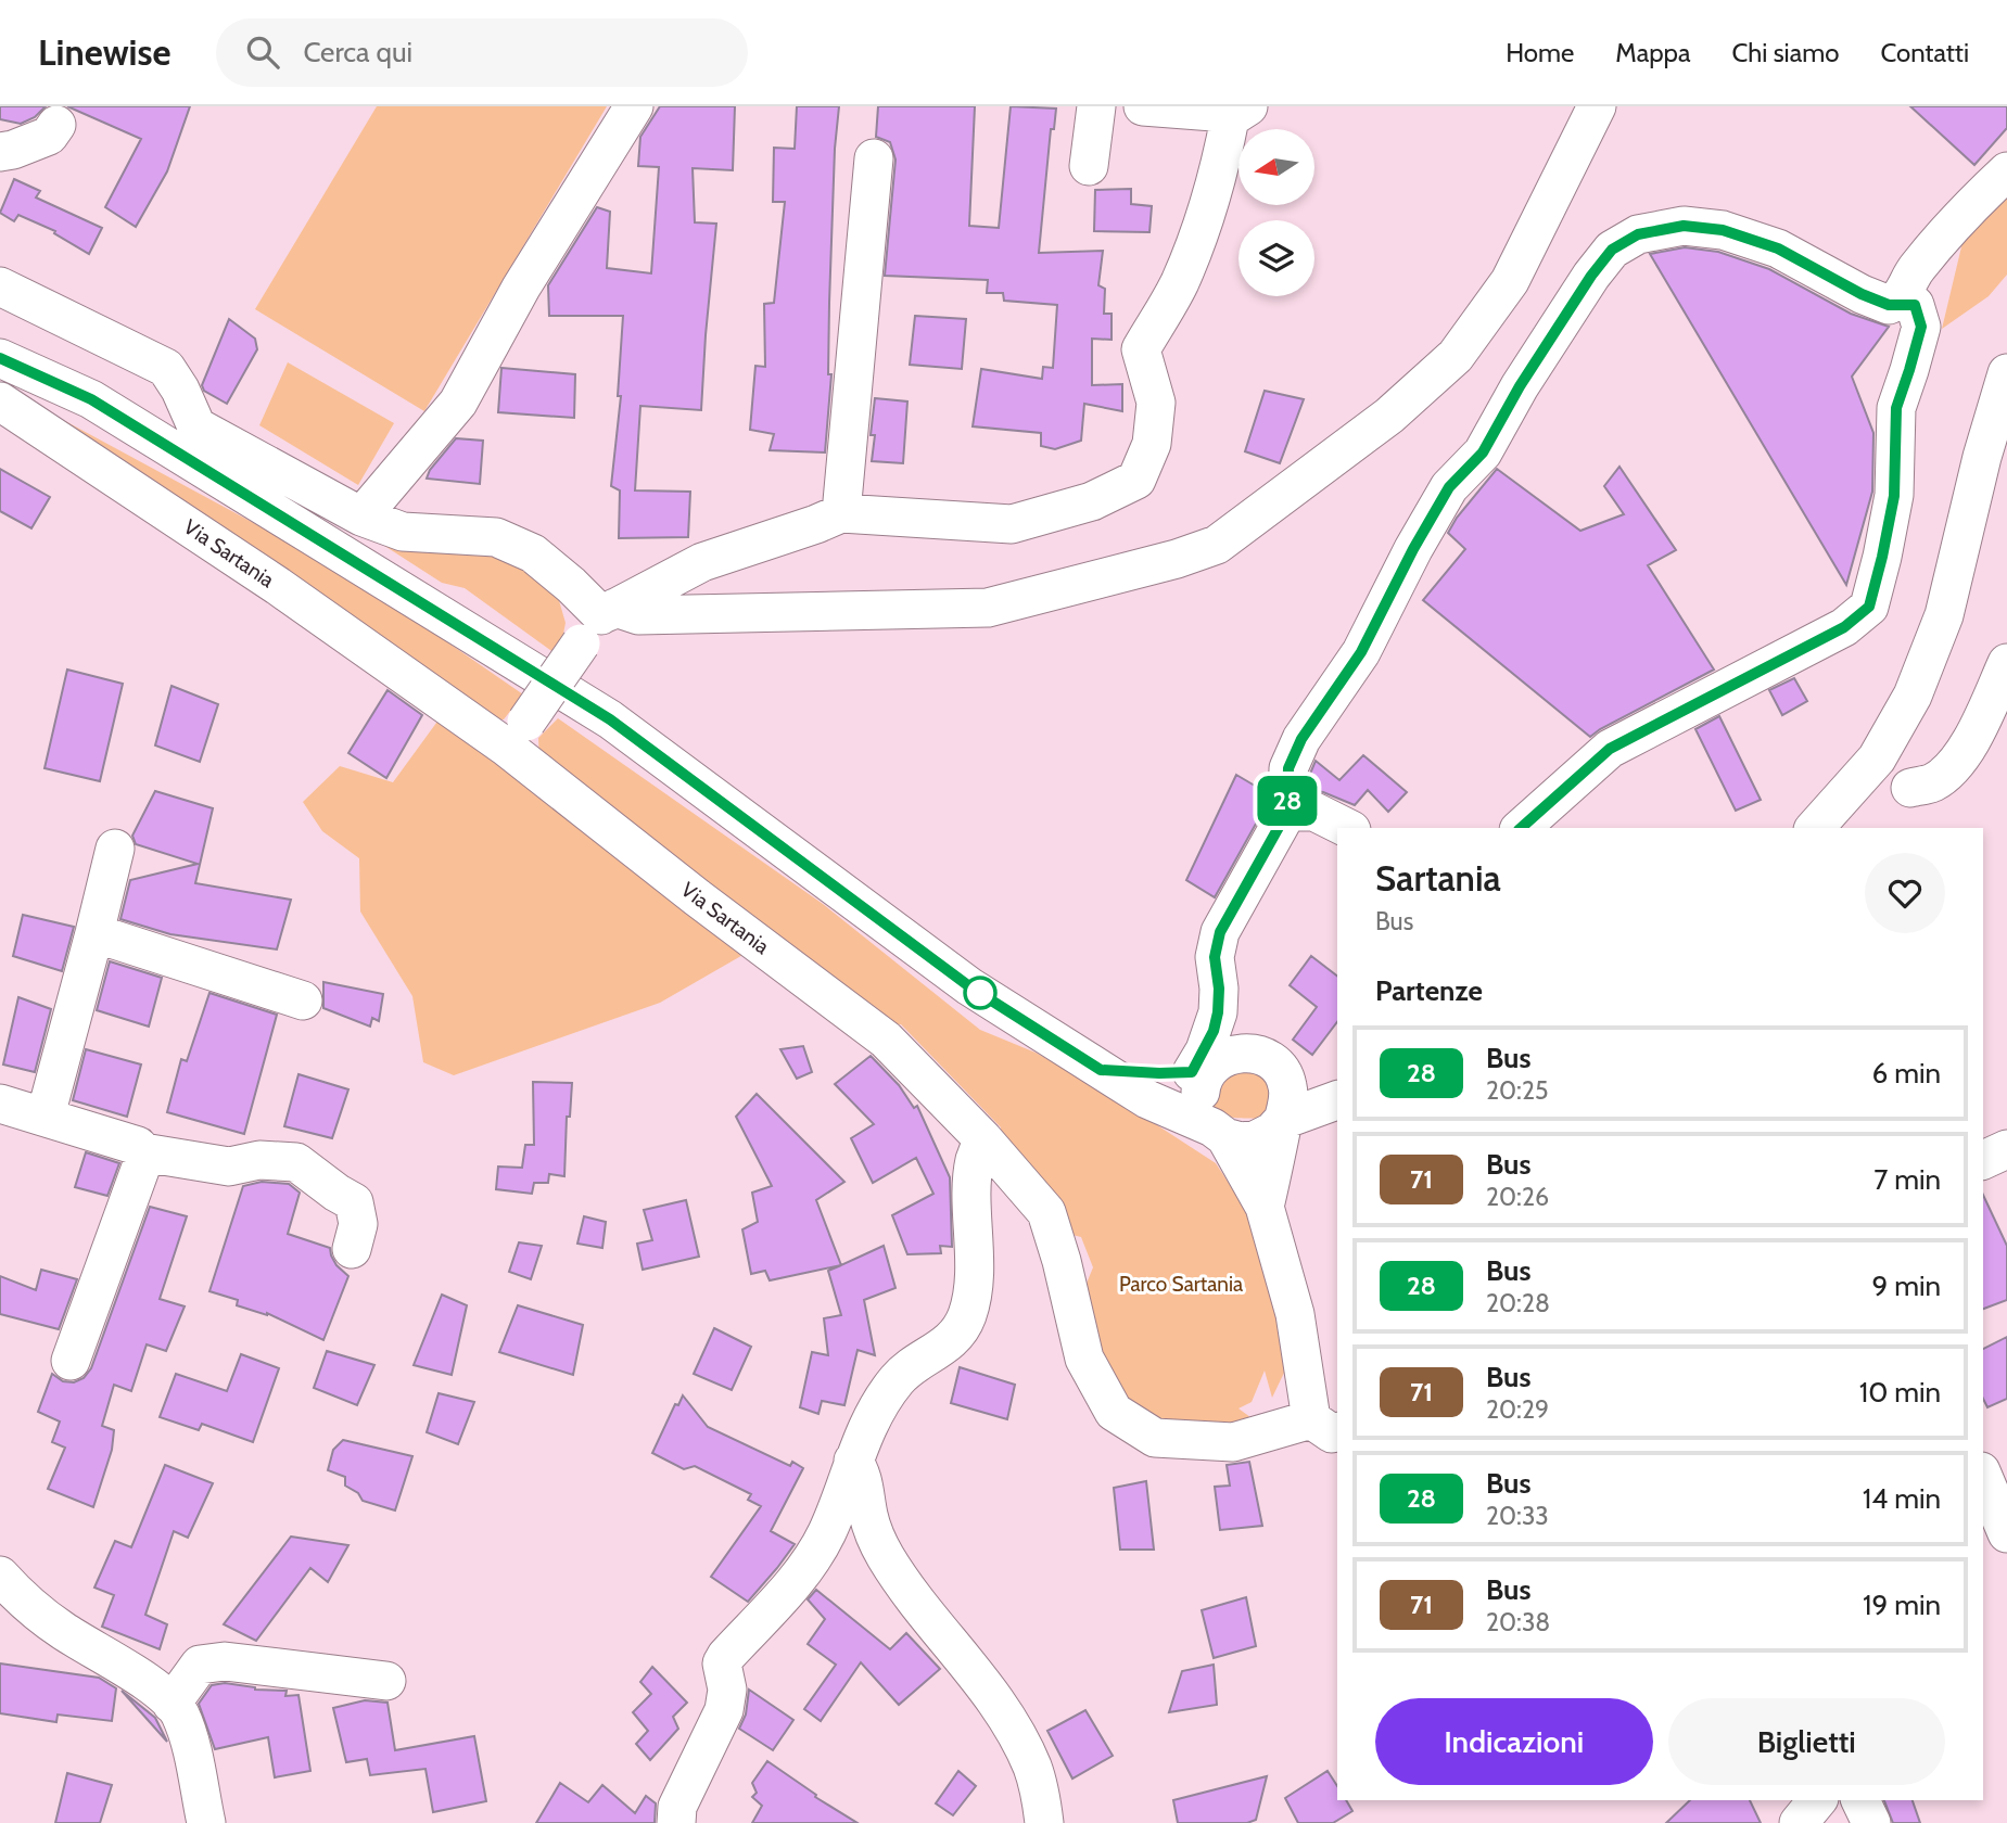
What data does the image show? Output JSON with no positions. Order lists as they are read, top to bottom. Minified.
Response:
{"streets":{"street":["Via Sartania"]},"parks":["Parco Sartania"],"lines":["bus line 28"],"north":"left","page":{"header":"Linewise","search":"Cerca qui","nav":["Home","Mappa","Chi siamo","Contatti"],"on_map":"28","heading":[["Sartania","Bus"],"Partenze"],"list":[{"mark":"28","name":"Bus","note":"20:25","value":"6 min"},{"mark":"71","name":"Bus","note":"20:26","value":"7 min"},{"mark":"28","name":"Bus","note":"20:28","value":"9 min"},{"mark":"71","name":"Bus","note":"20:29","value":"10 min"},{"mark":"28","name":"Bus","note":"20:33","value":"14 min"},{"mark":"71","name":"Bus","note":"20:38","value":"19 min"}],"buttons":["Indicazioni","Biglietti"]}}
